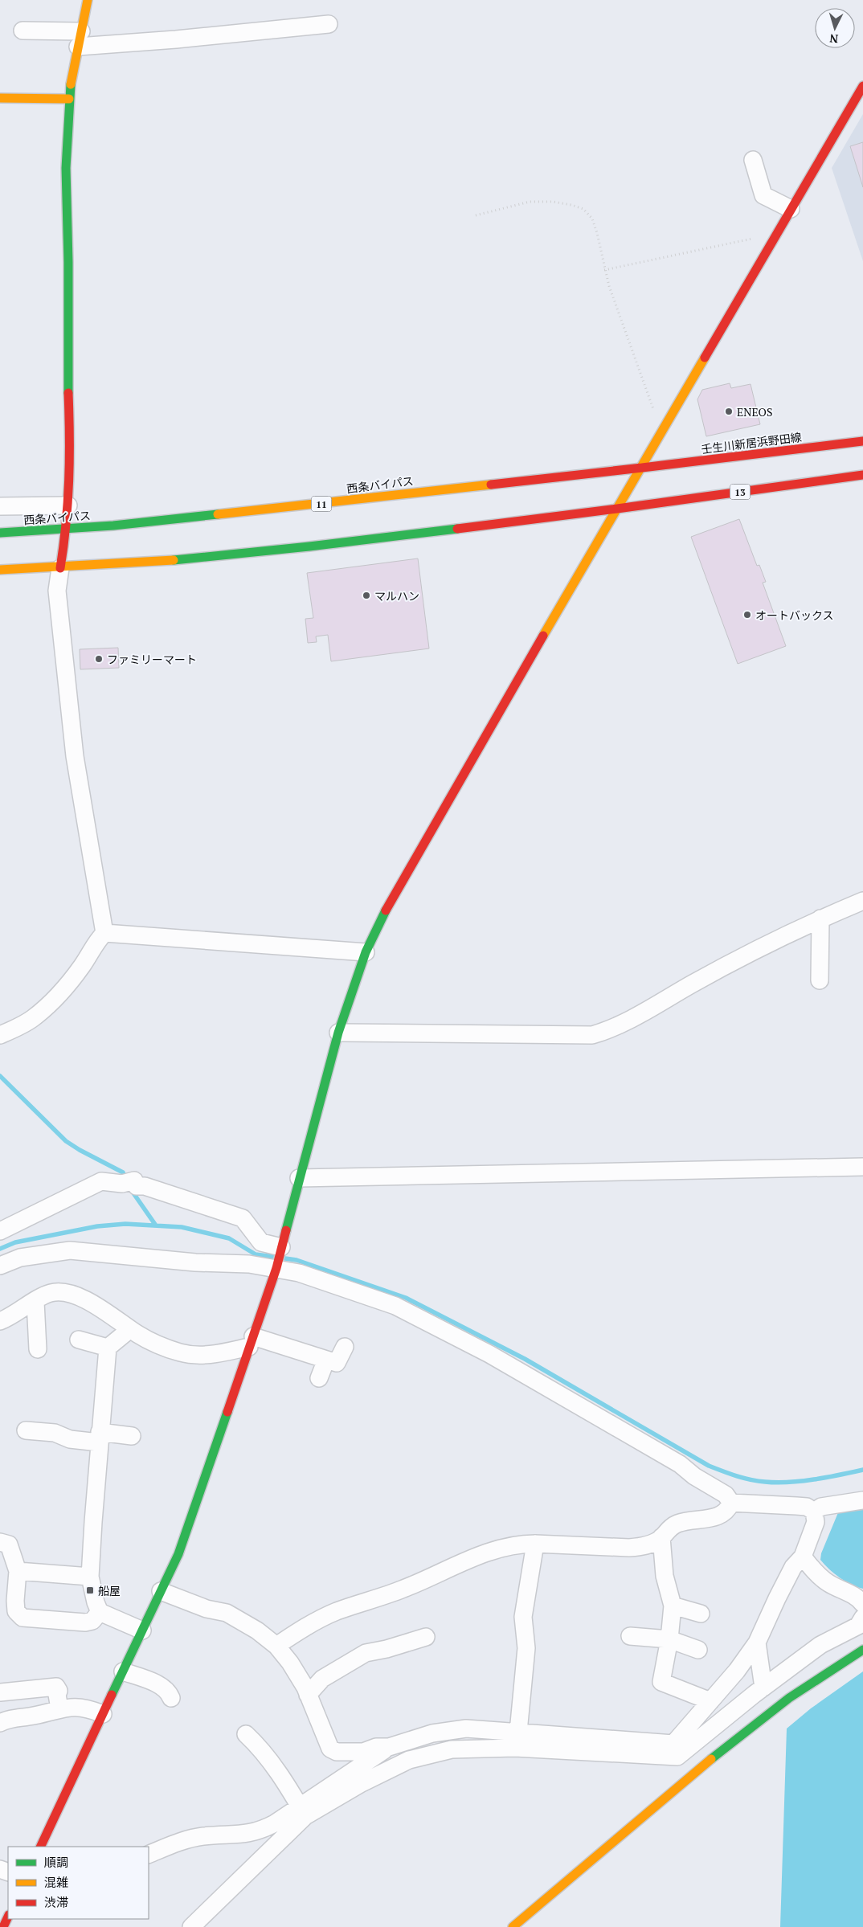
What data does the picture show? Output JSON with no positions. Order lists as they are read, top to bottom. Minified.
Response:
{"streets":{"main road":["壬生川新居浜野田線","西条バイパス","13","11"]},"crossings":[["壬生川新居浜野田線","西条バイパス"]],"places":{"other":["ENEOS","マルハン","オートバックス","ファミリーマート"],"transit":["船屋"]},"legend":["順調","混雑","渋滞"],"north":"bottom"}
